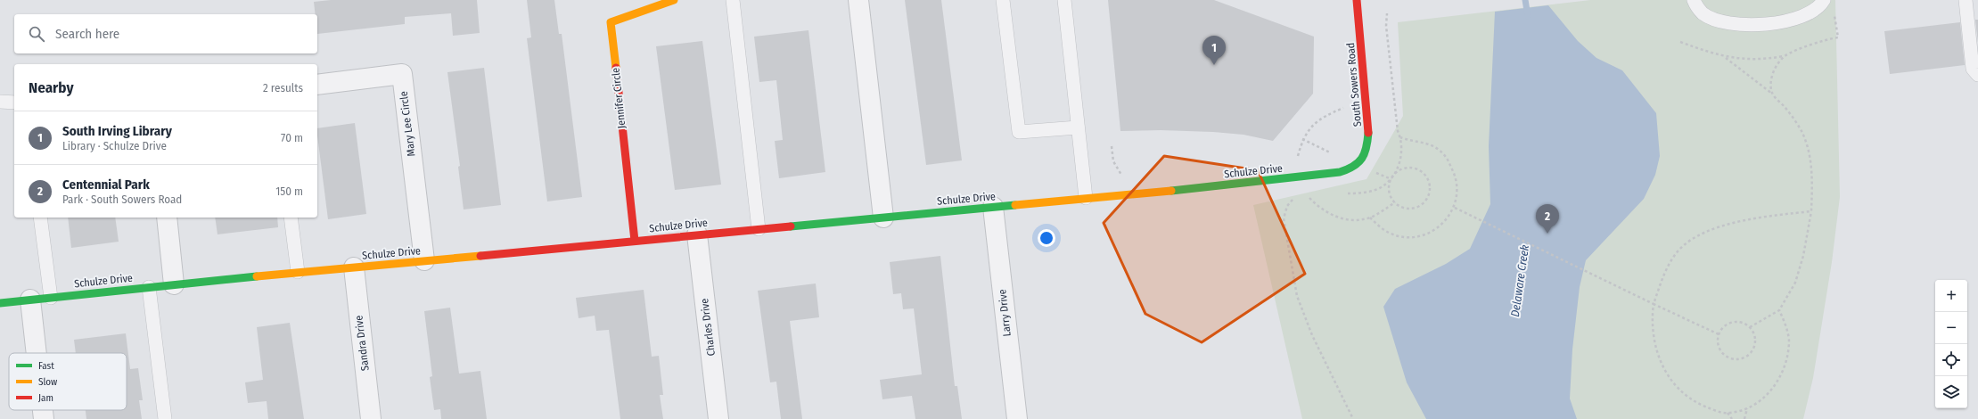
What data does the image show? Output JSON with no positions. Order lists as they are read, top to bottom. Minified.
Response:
{"streets":{"street":["South Sowers Road","Jennifer Circle","Mary Lee Circle","Schulze Drive","Larry Drive","Charles Drive","Sandra Drive"]},"crossings":[["South Sowers Road","Schulze Drive"],["Jennifer Circle","Schulze Drive"],["Mary Lee Circle","Schulze Drive"],["Schulze Drive","Larry Drive"],["Schulze Drive","Charles Drive"],["Schulze Drive","Sandra Drive"]],"water":["Delaware Creek"],"legend":["Fast","Slow","Jam"],"page":{"search":"Search here","pins":["1","2"],"heading":["Nearby","2 results"],"list":[{"mark":"1","name":"South Irving Library","note":"Library · Schulze Drive","value":"70 m"},{"mark":"2","name":"Centennial Park","note":"Park · South Sowers Road","value":"150 m"}],"map_buttons":["+","−"]}}
